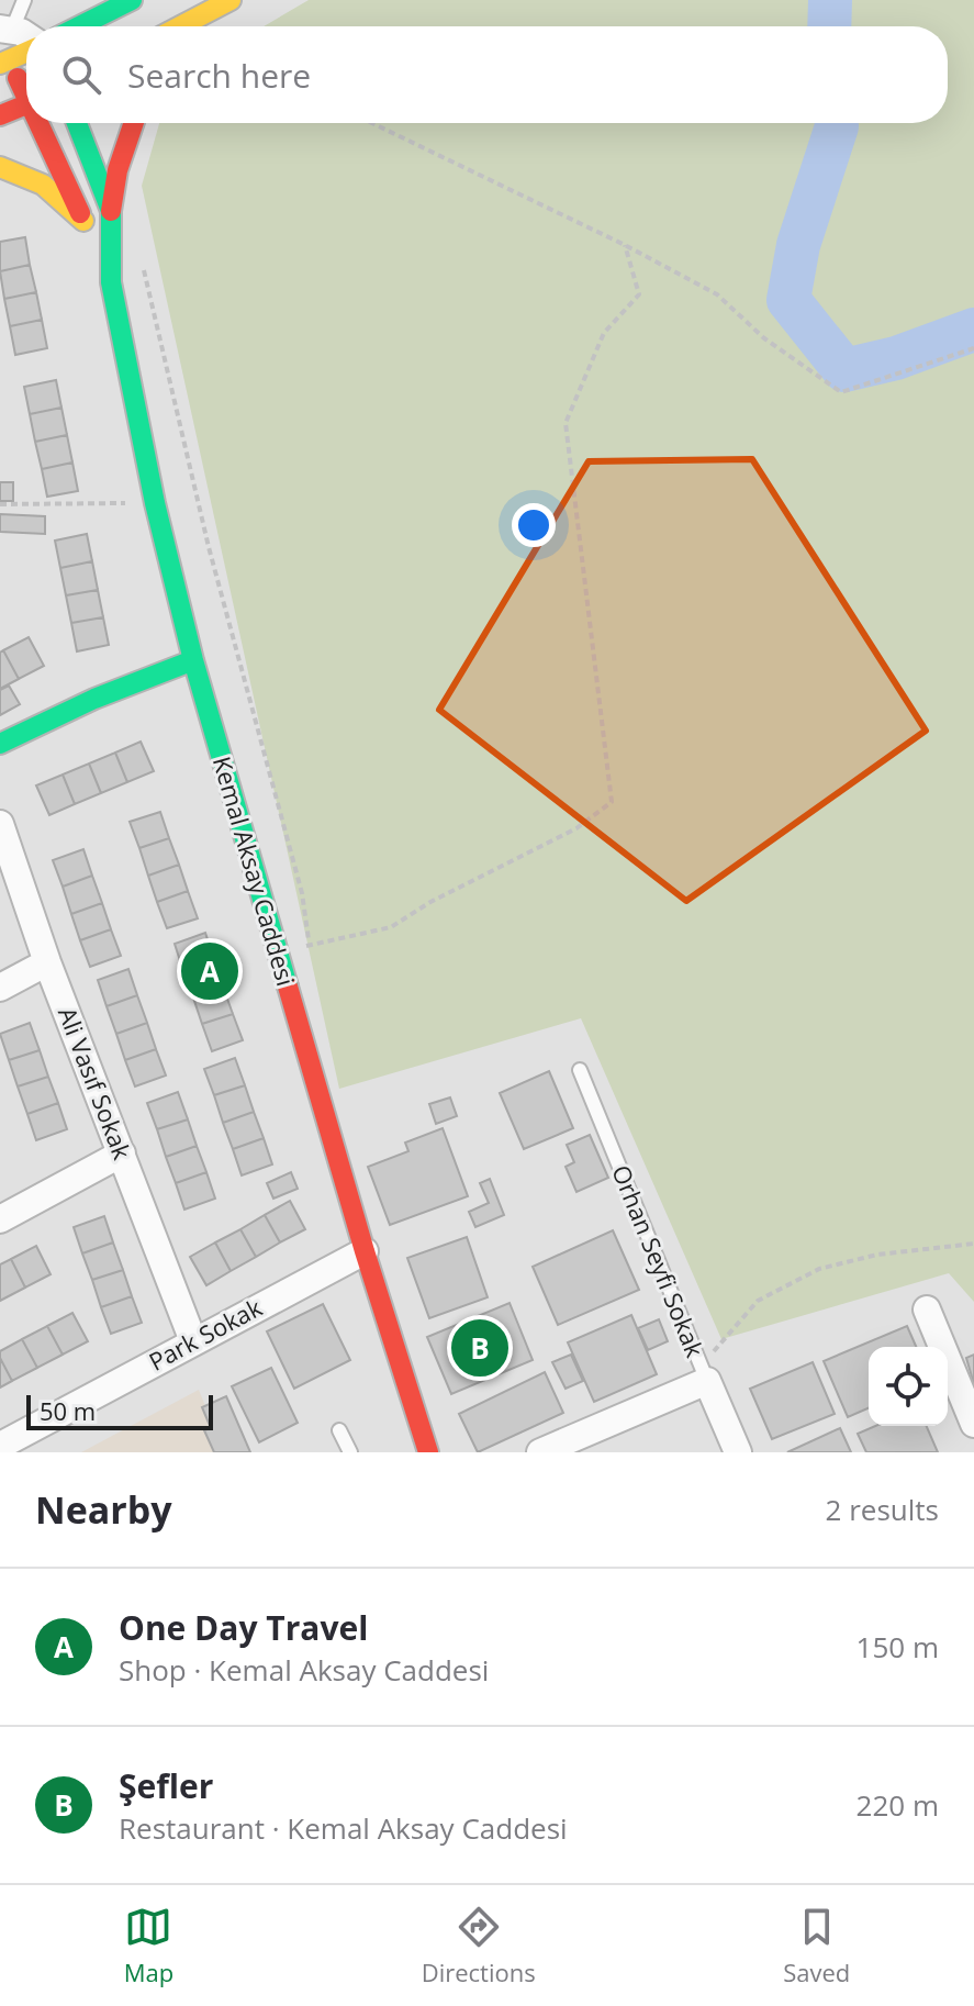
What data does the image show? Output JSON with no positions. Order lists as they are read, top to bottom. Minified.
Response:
{"streets":{"main road":["Kemal Aksay Caddesi"],"street":["Ali Vasıf Sokak","Orhan Seyfi Sokak","Park Sokak"]},"crossings":[["Kemal Aksay Caddesi","Park Sokak"],["Ali Vasıf Sokak","Park Sokak"]],"scale_bar":"50 m","page":{"search":"Search here","pins":["A","B"],"scale":"50 m","heading":["Nearby","2 results"],"list":[{"mark":"A","name":"One Day Travel","note":"Shop · Kemal Aksay Caddesi","value":"150 m"},{"mark":"B","name":"Şefler","note":"Restaurant · Kemal Aksay Caddesi","value":"220 m"}],"nav":["Map","Directions","Saved"]}}
